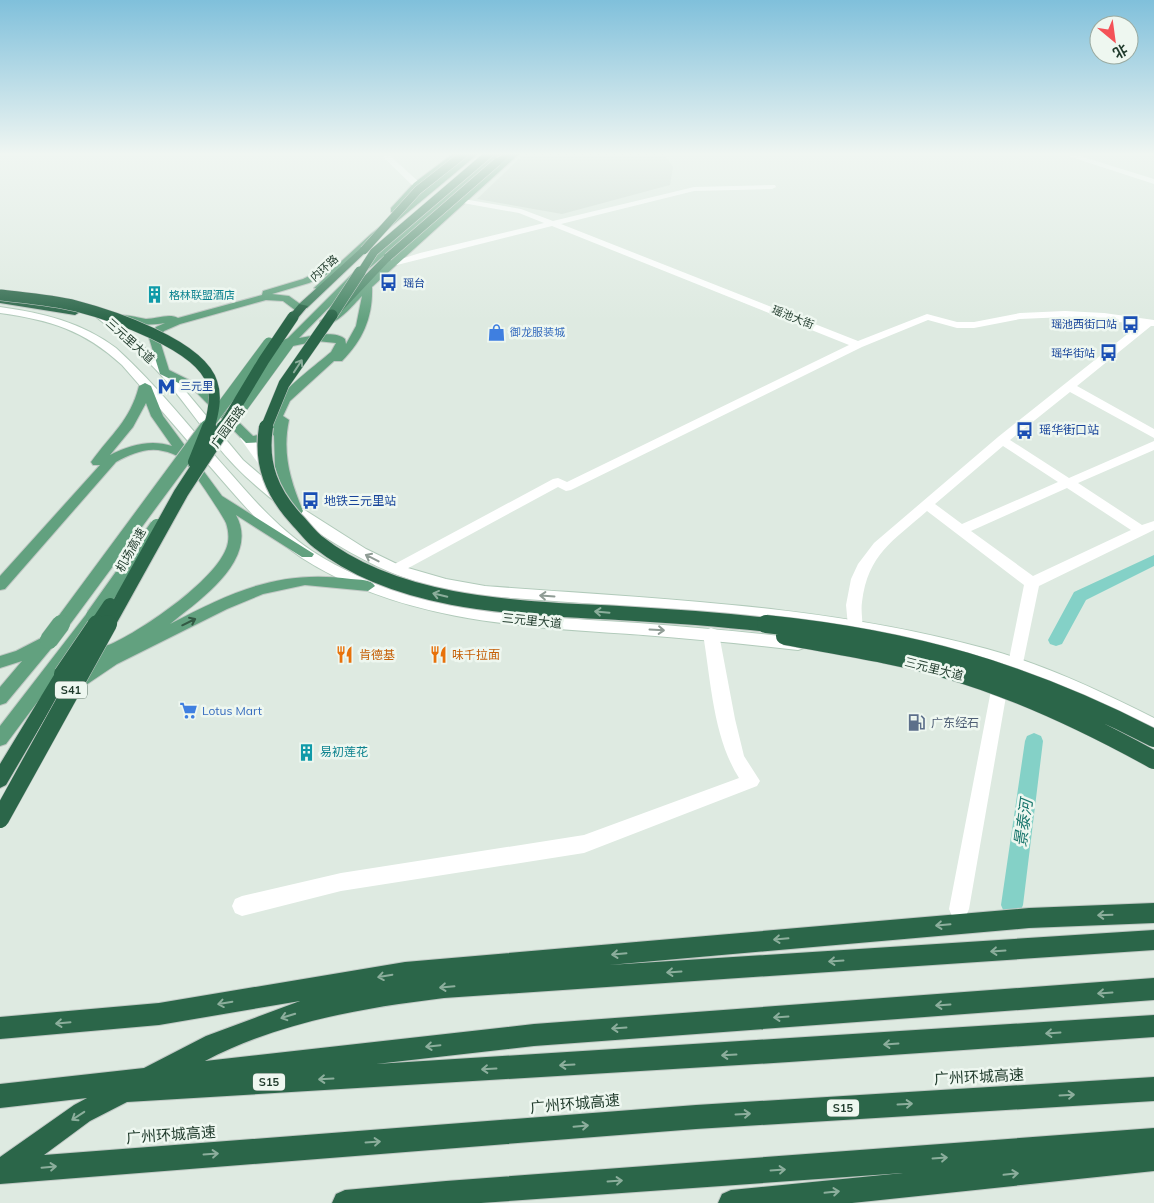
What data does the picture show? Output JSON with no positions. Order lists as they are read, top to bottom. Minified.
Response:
{"streets":{"highway":["内环路","机场高速","S41","广州环城高速","S15"],"main road":["广园西路"],"street":["瑶池大街","三元里大道"]},"crossings":[["内环路","广园西路"],["内环路","机场高速"],["广园西路","机场高速"]],"water":["景泰河"],"places":{"bus stop":["瑶台","瑶池西街口站","瑶华街站","瑶华街口站","地铁三元里站"],"building":["格林联盟酒店","易初莲花"],"shop":["御龙服装城"],"metro station":["三元里"],"restaurant":["肯德基","味千拉面"],"supermarket":["Lotus Mart"],"fuel station":["广东经石"]},"north":"bottom right"}
